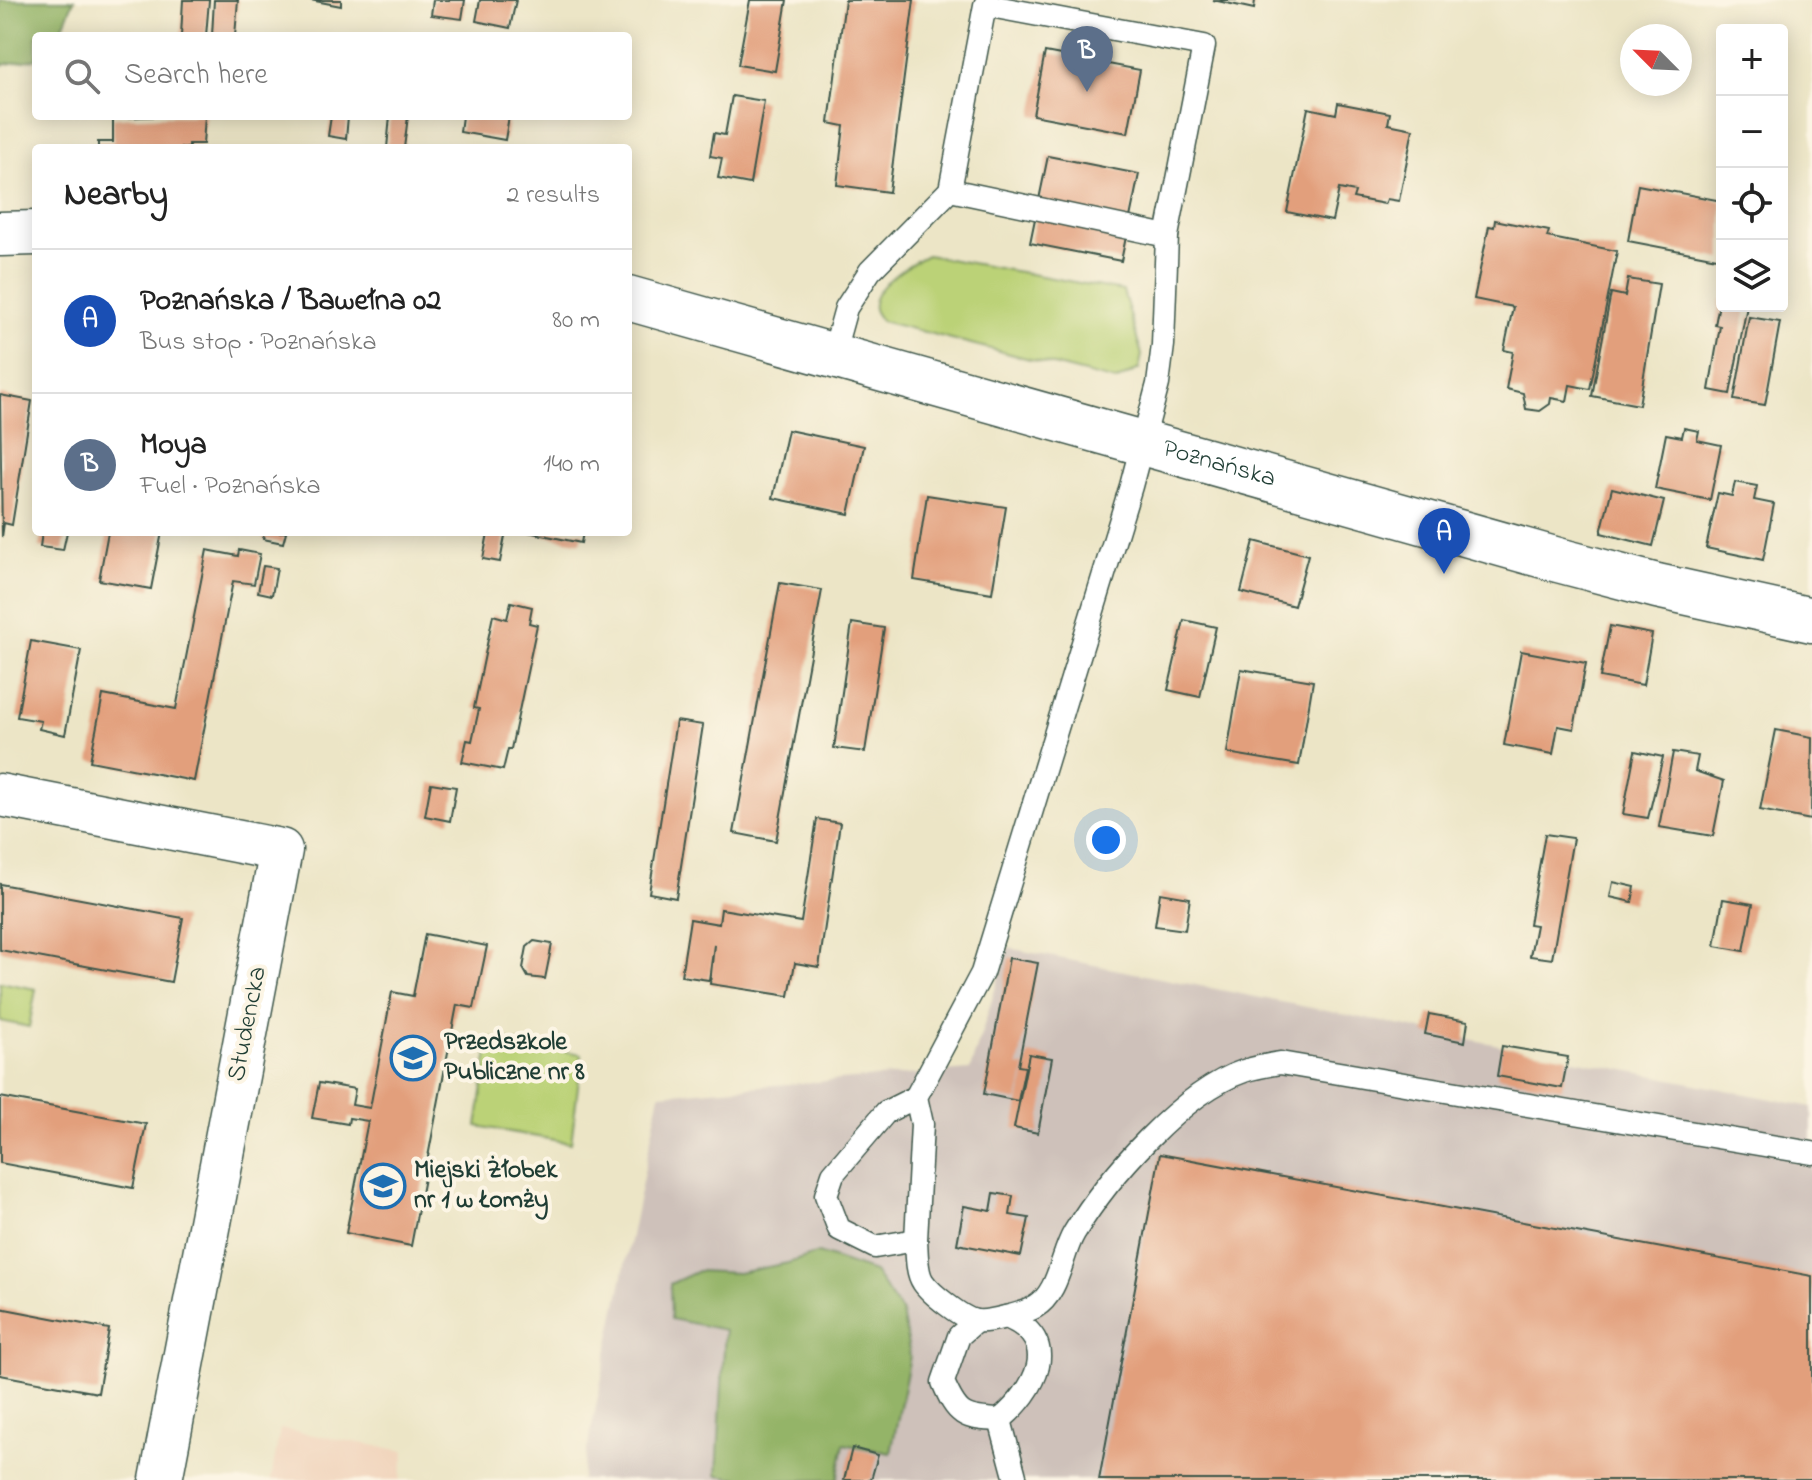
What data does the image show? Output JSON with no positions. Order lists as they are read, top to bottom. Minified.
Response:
{"streets":{"street":["Poznańska","Studencka"]},"places":{"school or university":["Przedszkole Publiczne nr 8","Miejski Żłobek nr 1 w Łomży"]},"north":"top left","page":{"map_buttons":["+","−"],"pins":["B","A"],"search":"Search here","heading":["Nearby","2 results"],"list":[{"mark":"A","name":"Poznańska / Bawełna 02","note":"Bus stop · Poznańska","value":"80 m"},{"mark":"B","name":"Moya","note":"Fuel · Poznańska","value":"140 m"}]}}
